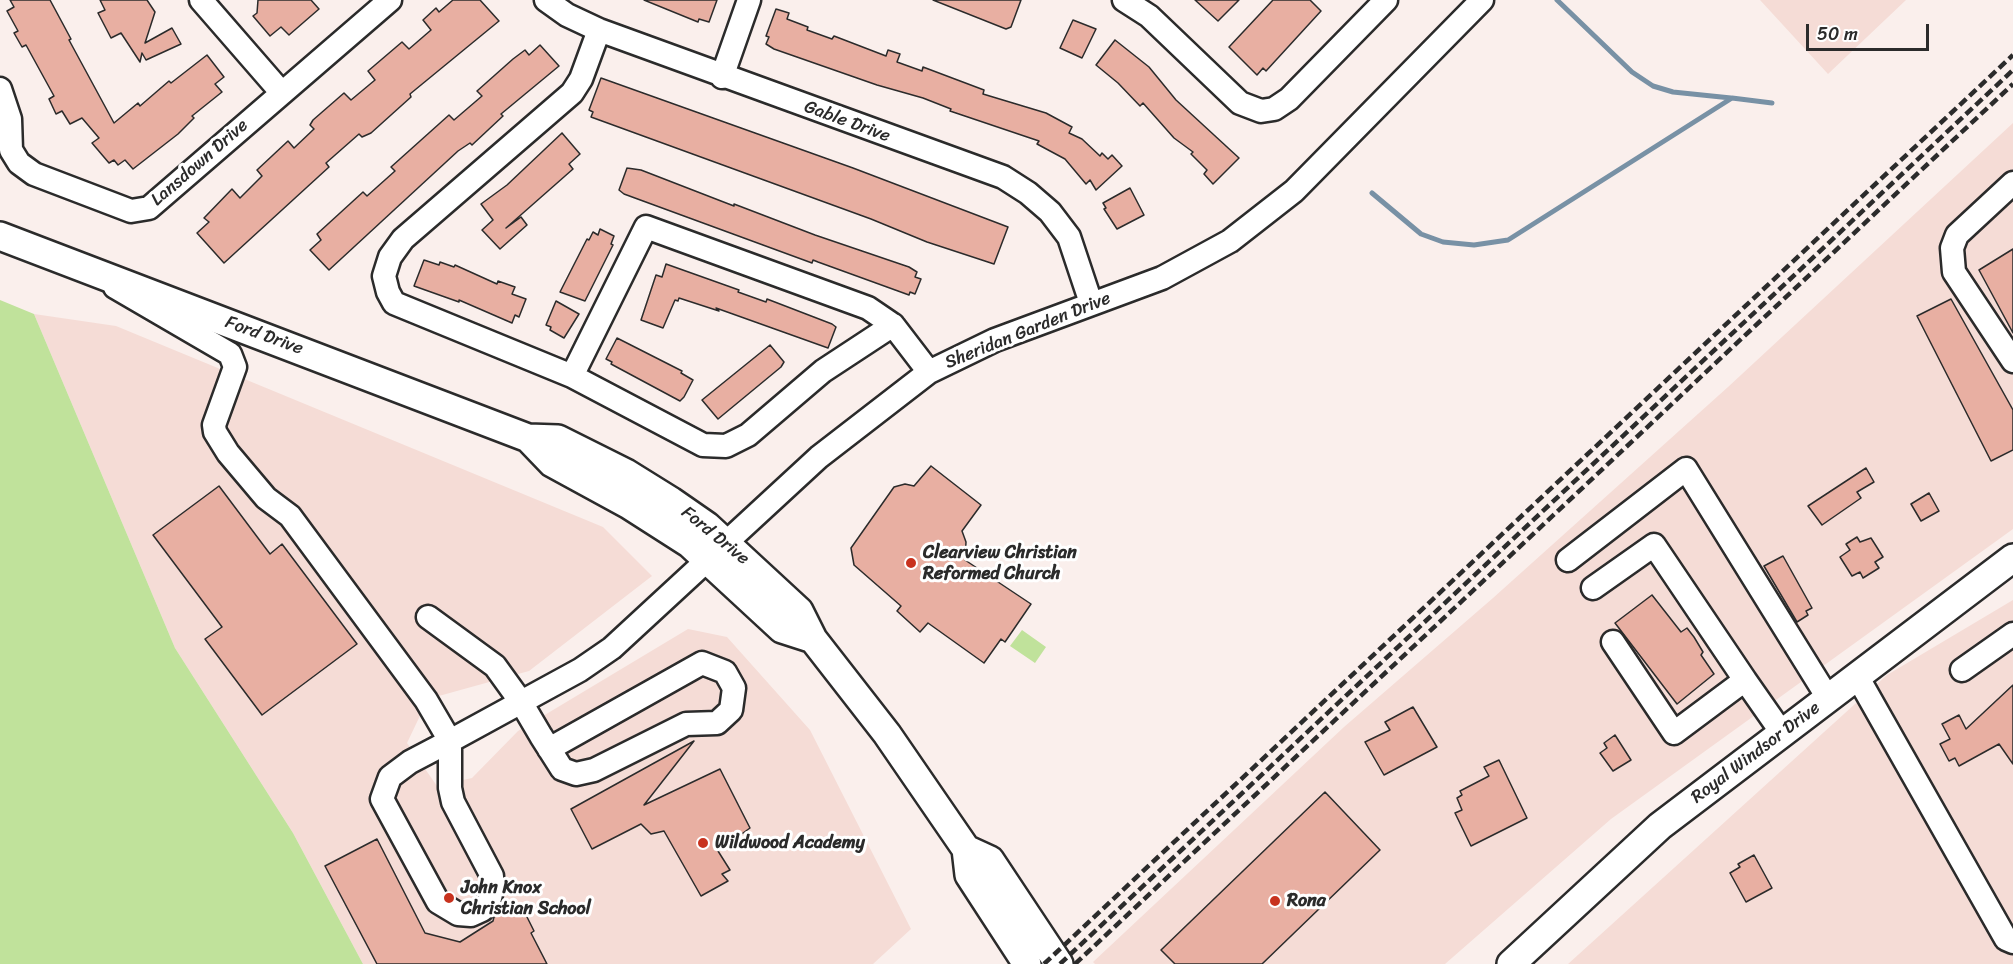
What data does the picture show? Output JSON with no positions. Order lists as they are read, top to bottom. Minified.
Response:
{"streets":{"main road":["Ford Drive","Royal Windsor Drive"],"street":["Gable Drive","Lansdown Drive","Sheridan Garden Drive"]},"crossings":[["Gable Drive","Sheridan Garden Drive"],["Sheridan Garden Drive","Ford Drive"]],"places":["Clearview Christian Reformed Church","Wildwood Academy","John Knox Christian School","Rona"],"scale_bar":"50 m"}
